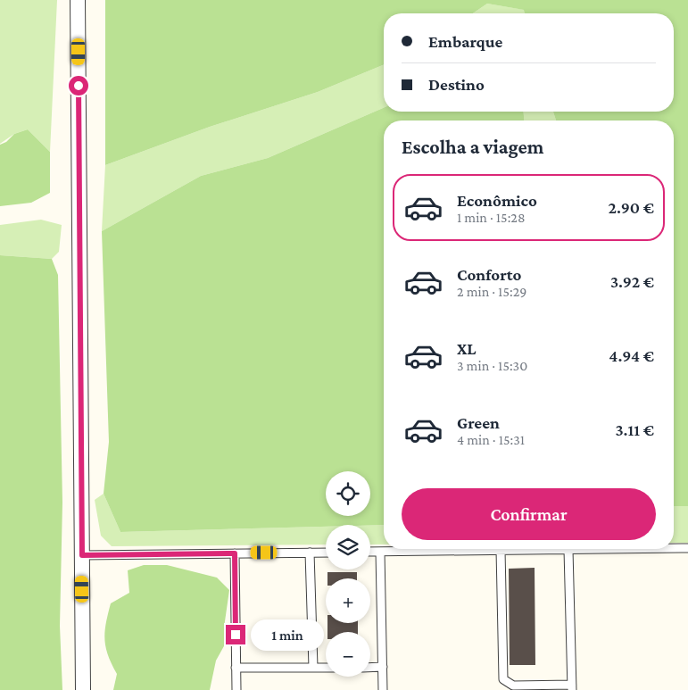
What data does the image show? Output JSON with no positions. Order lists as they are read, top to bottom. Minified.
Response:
{"page":{"banner":["Embarque","Destino"],"heading":"Escolha a viagem","list":[{"name":"Econômico","note":"1 min · 15:28","value":"2.90 €"},{"name":"Conforto","note":"2 min · 15:29","value":"3.92 €"},{"name":"XL","note":"3 min · 15:30","value":"4.94 €"},{"name":"Green","note":"4 min · 15:31","value":"3.11 €"}],"map_buttons":["+","−"],"buttons":"Confirmar","bubble":"1 min"}}
